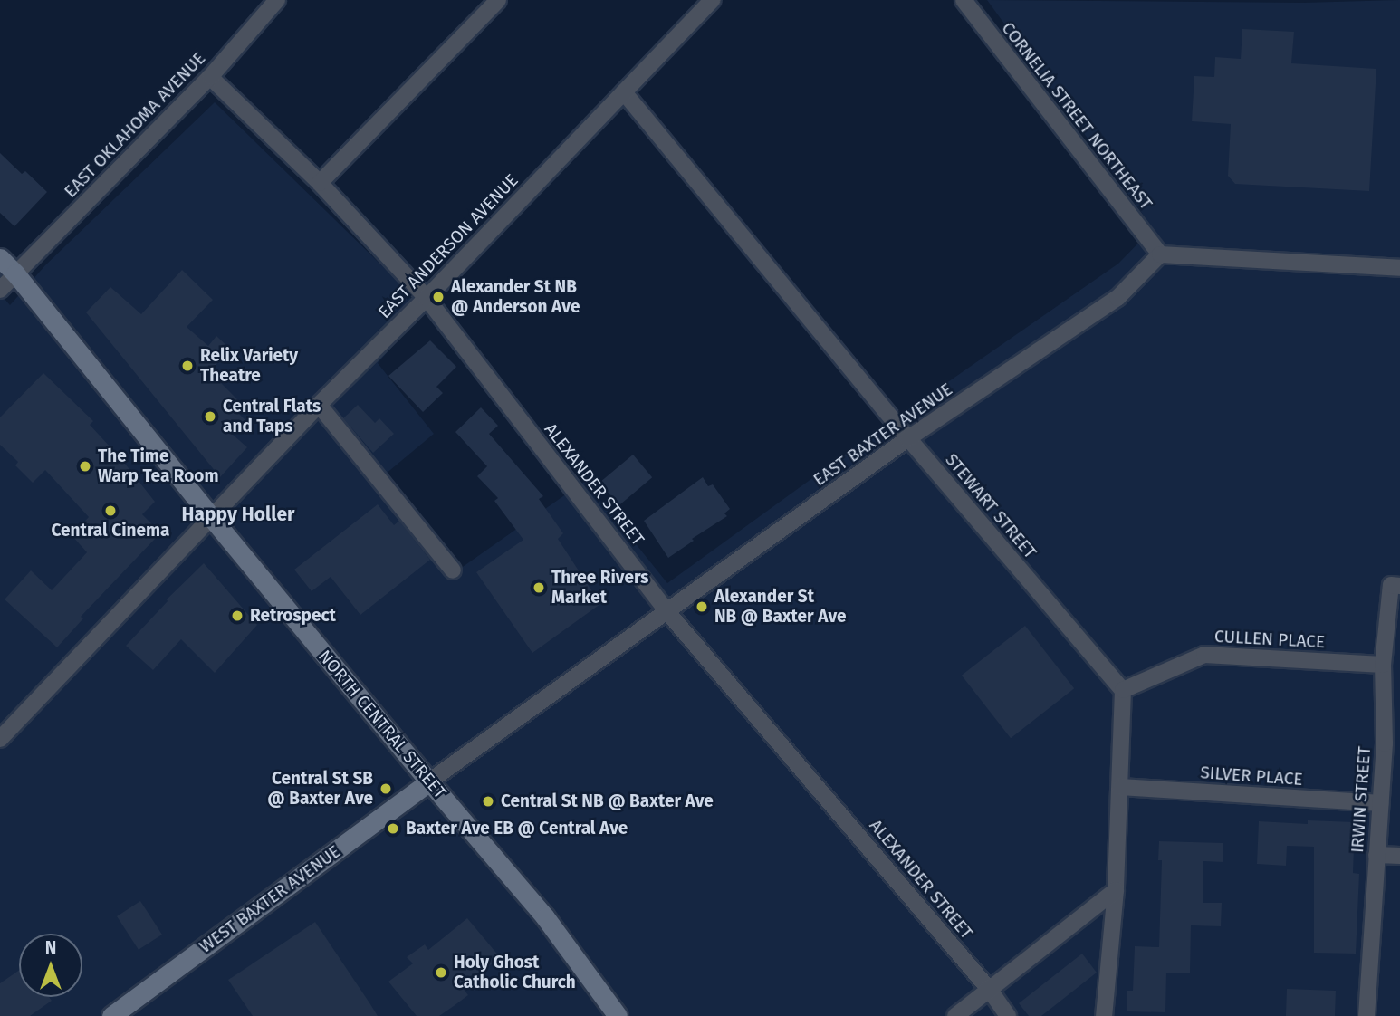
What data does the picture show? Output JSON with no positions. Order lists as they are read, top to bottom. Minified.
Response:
{"streets":{"main road":["NORTH CENTRAL STREET","WEST BAXTER AVENUE"],"street":["CORNELIA STREET NORTHEAST","EAST OKLAHOMA AVENUE","EAST ANDERSON AVENUE","EAST BAXTER AVENUE","ALEXANDER STREET","STEWART STREET","CULLEN PLACE","SILVER PLACE","IRWIN STREET"]},"crossings":[["CORNELIA STREET NORTHEAST","EAST BAXTER AVENUE"],["EAST OKLAHOMA AVENUE","ALEXANDER STREET"],["EAST OKLAHOMA AVENUE","NORTH CENTRAL STREET"],["EAST ANDERSON AVENUE","ALEXANDER STREET"],["EAST ANDERSON AVENUE","STEWART STREET"],["EAST ANDERSON AVENUE","NORTH CENTRAL STREET"],["EAST BAXTER AVENUE","ALEXANDER STREET"],["EAST BAXTER AVENUE","STEWART STREET"],["EAST BAXTER AVENUE","NORTH CENTRAL STREET"],["EAST BAXTER AVENUE","WEST BAXTER AVENUE"],["STEWART STREET","CULLEN PLACE"],["CULLEN PLACE","IRWIN STREET"],["NORTH CENTRAL STREET","WEST BAXTER AVENUE"],["SILVER PLACE","IRWIN STREET"]],"districts":["Happy Holler"],"places":["Alexander St NB @ Anderson Ave","Relix Variety Theatre","Central Flats and Taps","The Time Warp Tea Room","Central Cinema","Three Rivers Market","Alexander St NB @ Baxter Ave","Retrospect","Central St SB @ Baxter Ave","Central St NB @ Baxter Ave","Baxter Ave EB @ Central Ave","Holy Ghost Catholic Church"],"north":"top"}
